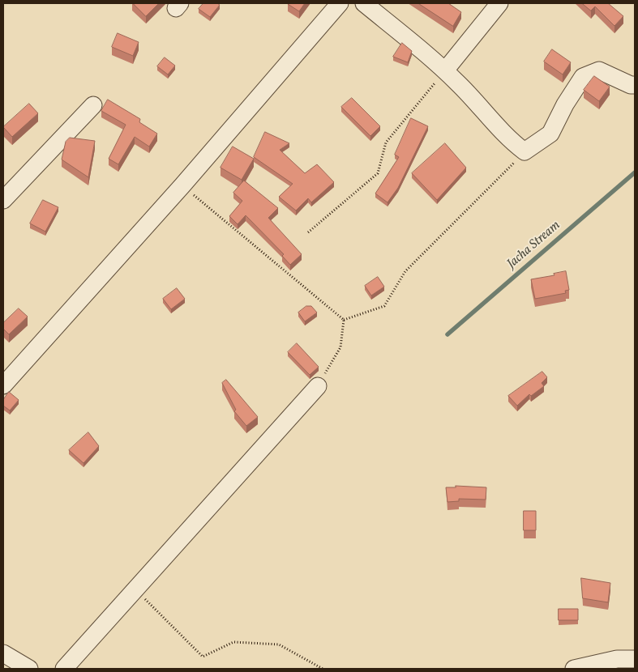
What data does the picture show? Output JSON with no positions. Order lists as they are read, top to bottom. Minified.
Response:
{"water":["Jacha Stream"]}
